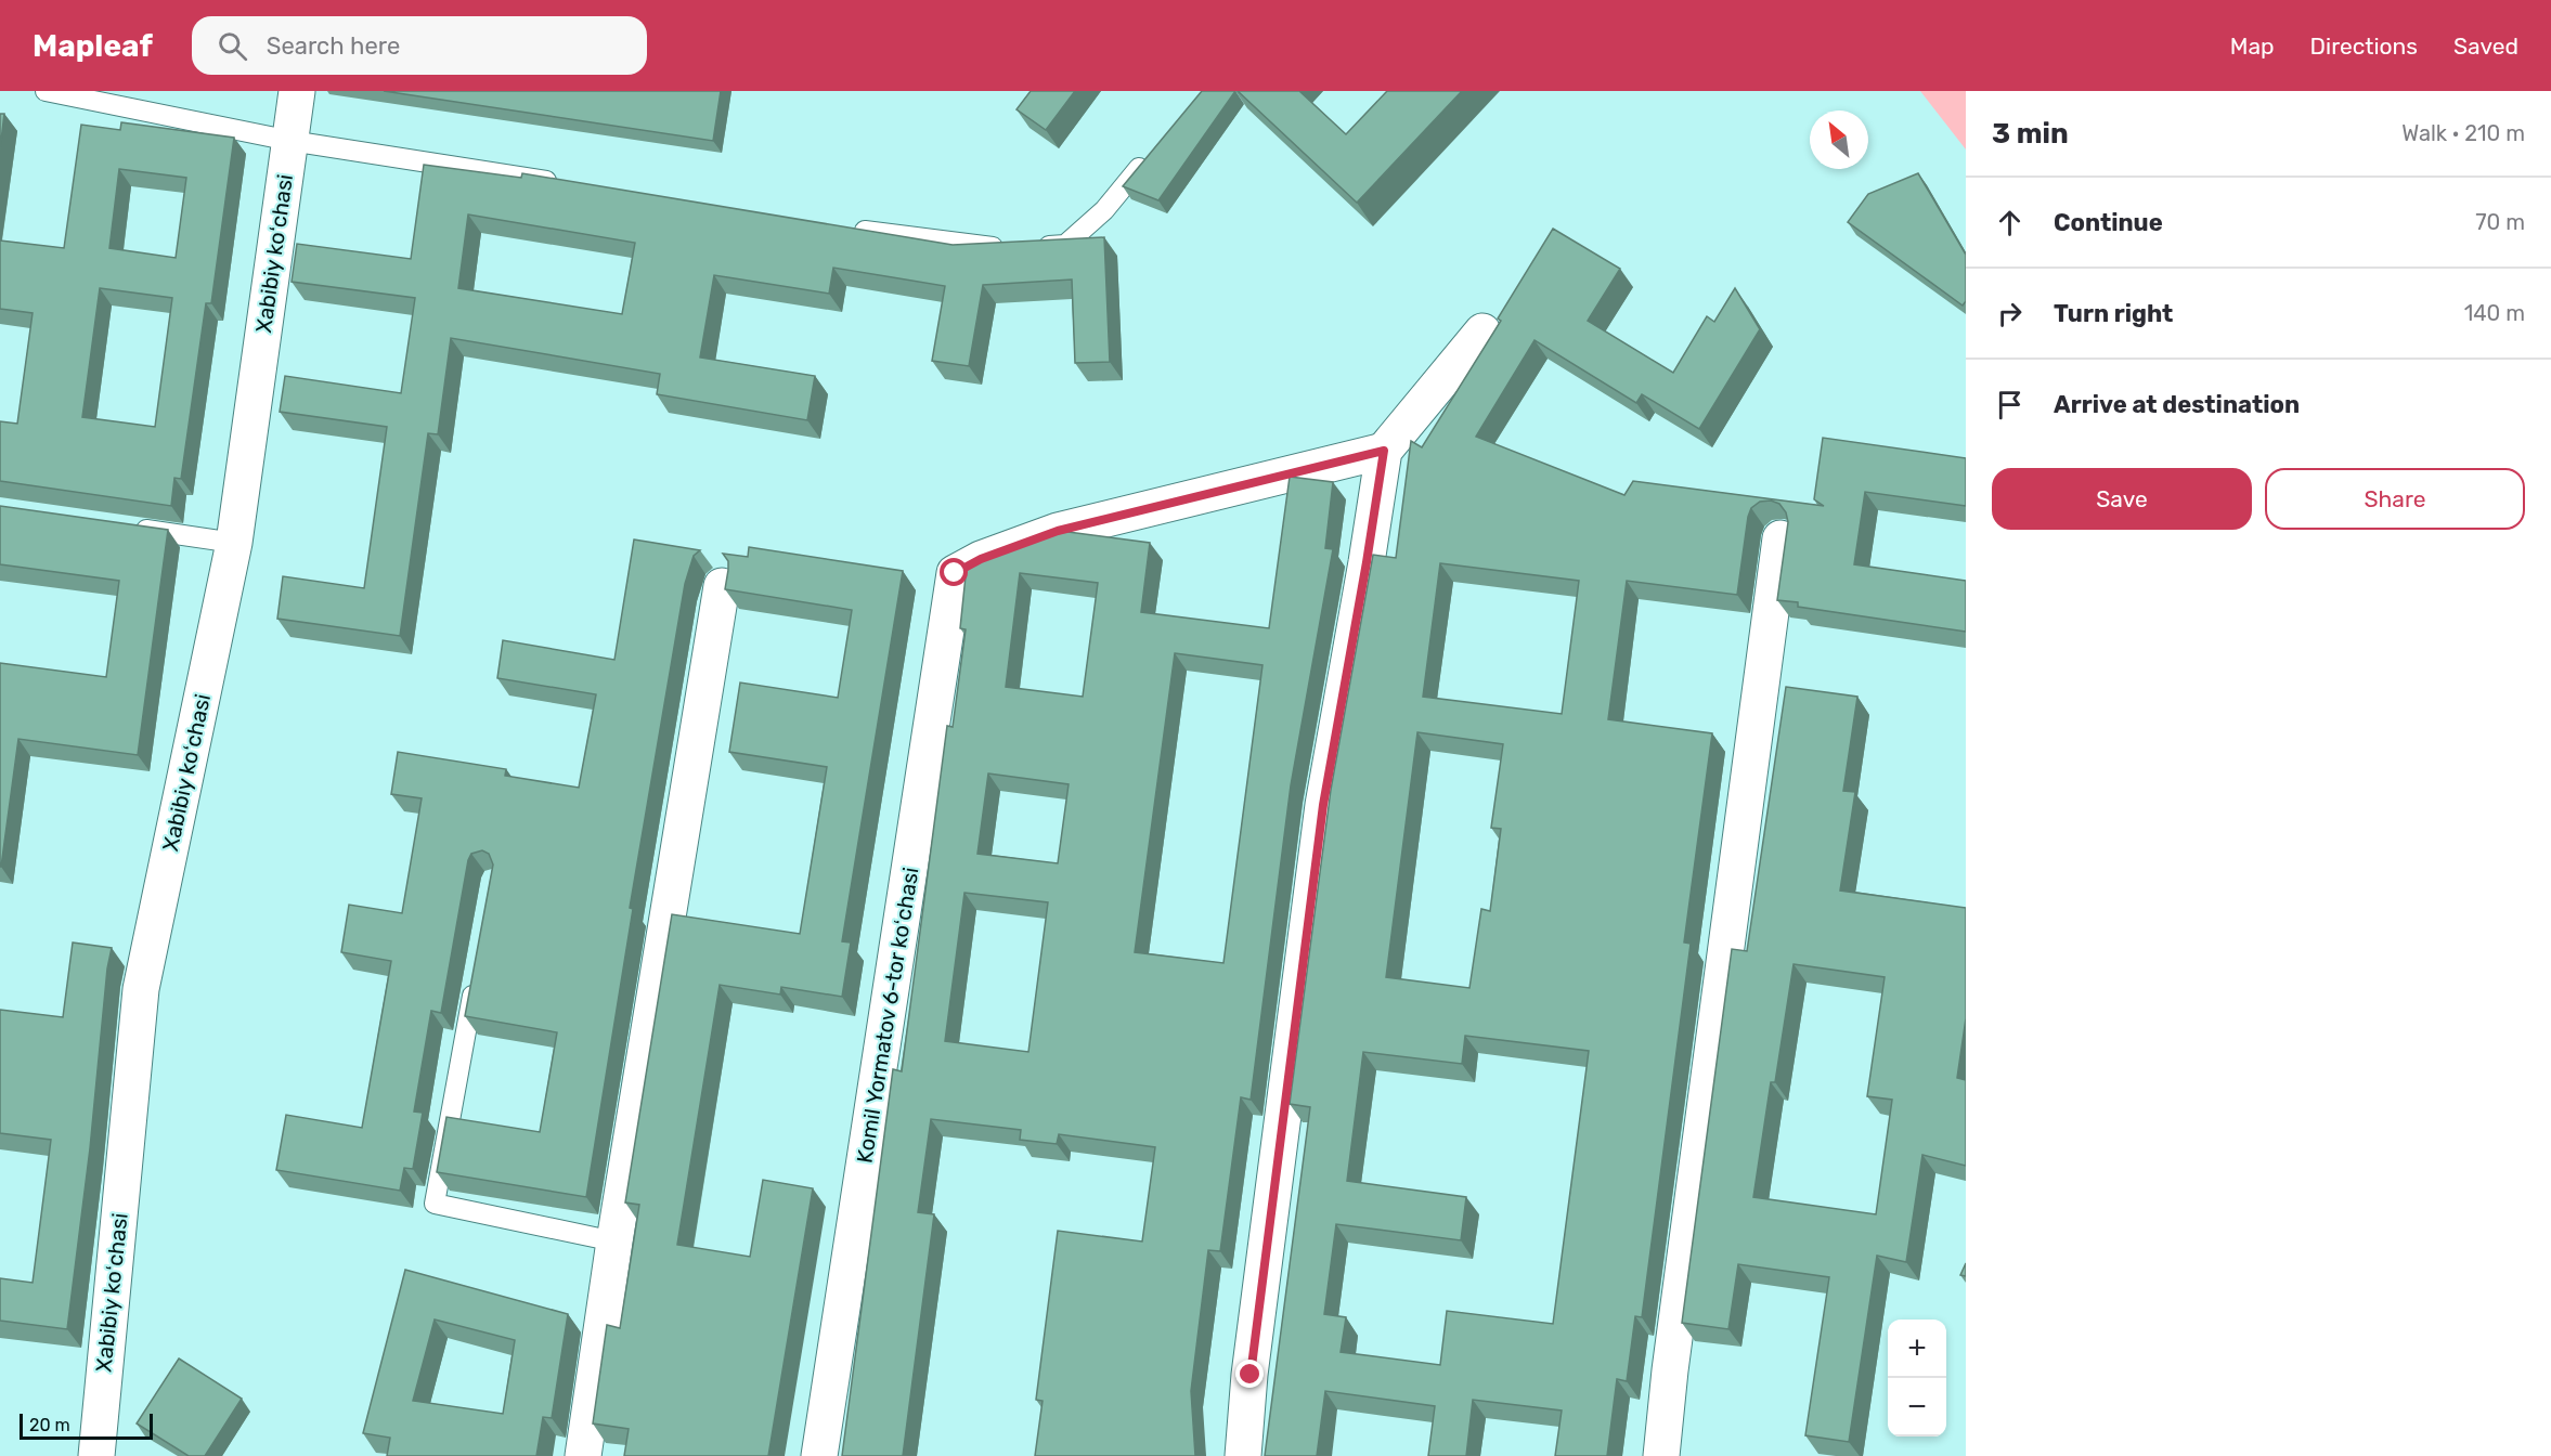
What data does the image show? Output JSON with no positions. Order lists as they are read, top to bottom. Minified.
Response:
{"streets":{"street":["Xabibiy koʻchasi","Komil Yormatov 6-tor koʻchasi"]},"scale_bar":"20 m","north":"top left","page":{"header":"Mapleaf","search":"Search here","nav":["Map","Directions","Saved"],"heading":["3 min","Walk · 210 m"],"list":[["Continue","70 m"],["Turn right","140 m"],"Arrive at destination"],"buttons":["Save","Share"],"map_buttons":["+","−"],"scale":"20 m"}}
